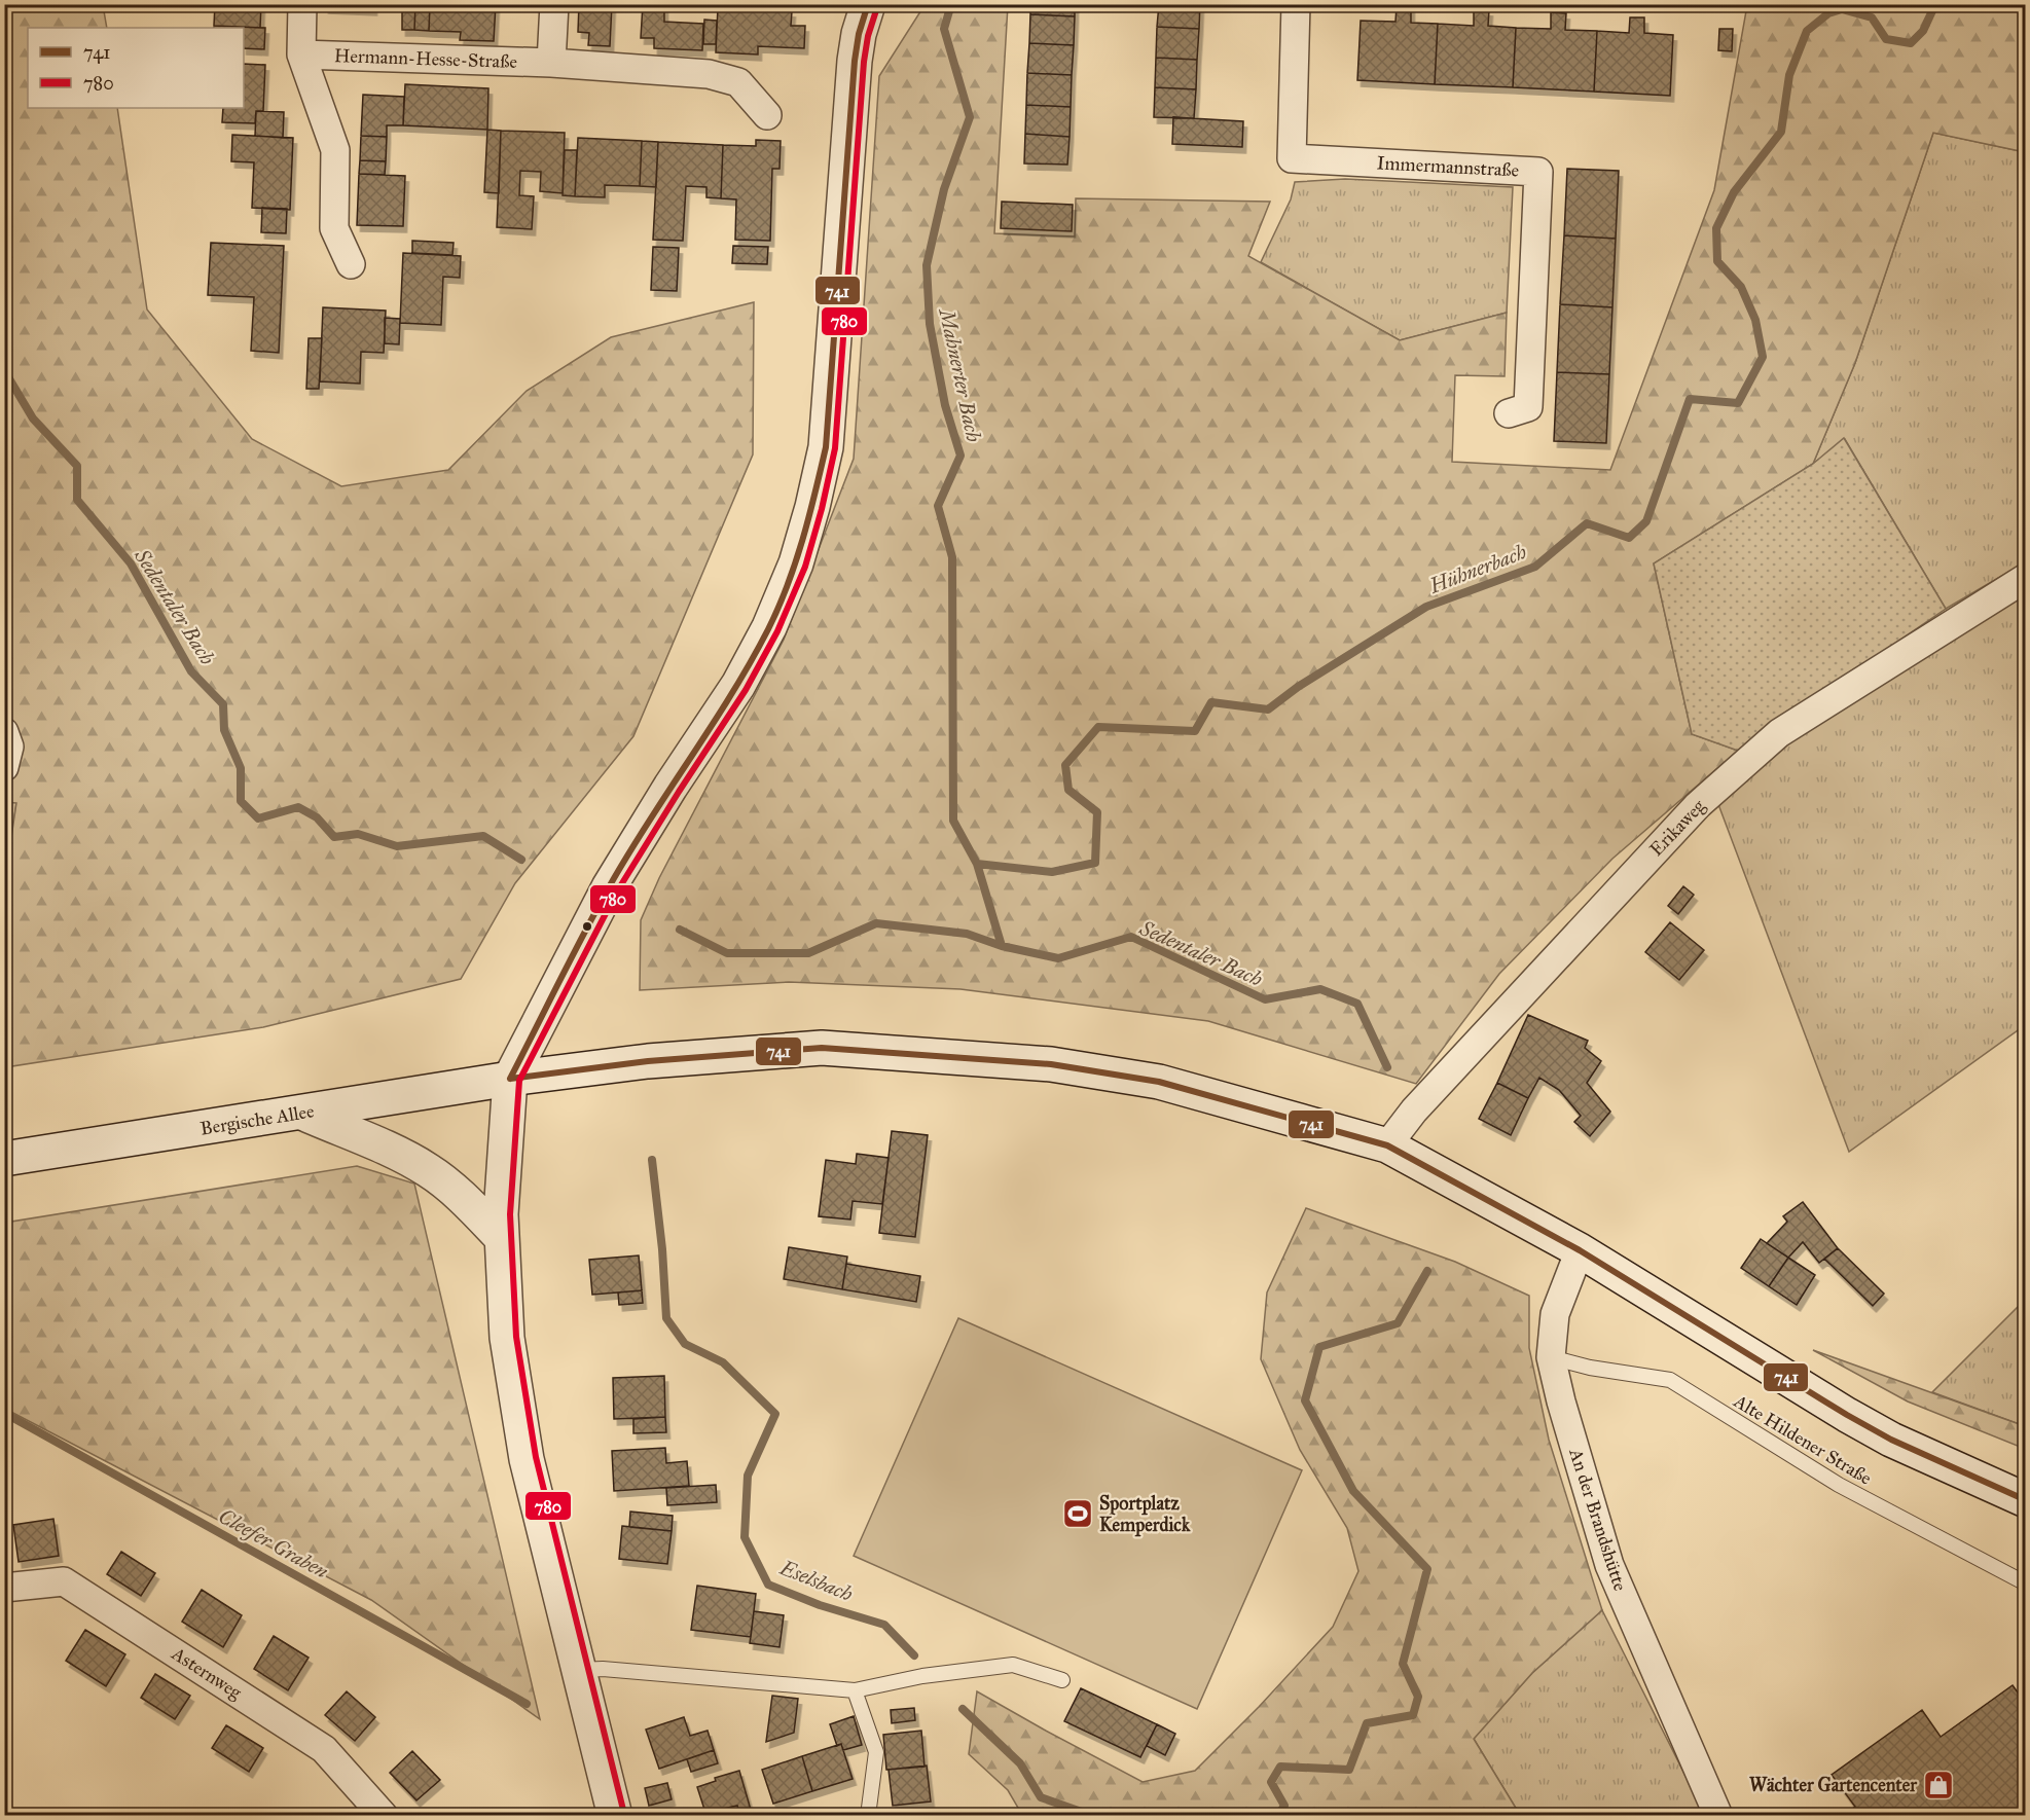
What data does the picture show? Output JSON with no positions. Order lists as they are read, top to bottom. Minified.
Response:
{"streets":{"street":["Hermann-Hesse-Straße","Immermannstraße","Erikaweg","Bergische Allee","An der Brandshütte","Asternweg"],"lane":["Alte Hildener Straße"]},"crossings":[["Erikaweg","Bergische Allee"],["Bergische Allee","An der Brandshütte"],["Alte Hildener Straße","An der Brandshütte"]],"water":["Mahnerter Bach","Hühnerbach","Sedentaler Bach","Cleefer Graben","Eselsbach"],"places":{"sports":["Sportplatz Kemperdick"],"shop":["Wächter Gartencenter"]},"lines":["transit line 741","transit line 780"],"legend":["741","780"]}
